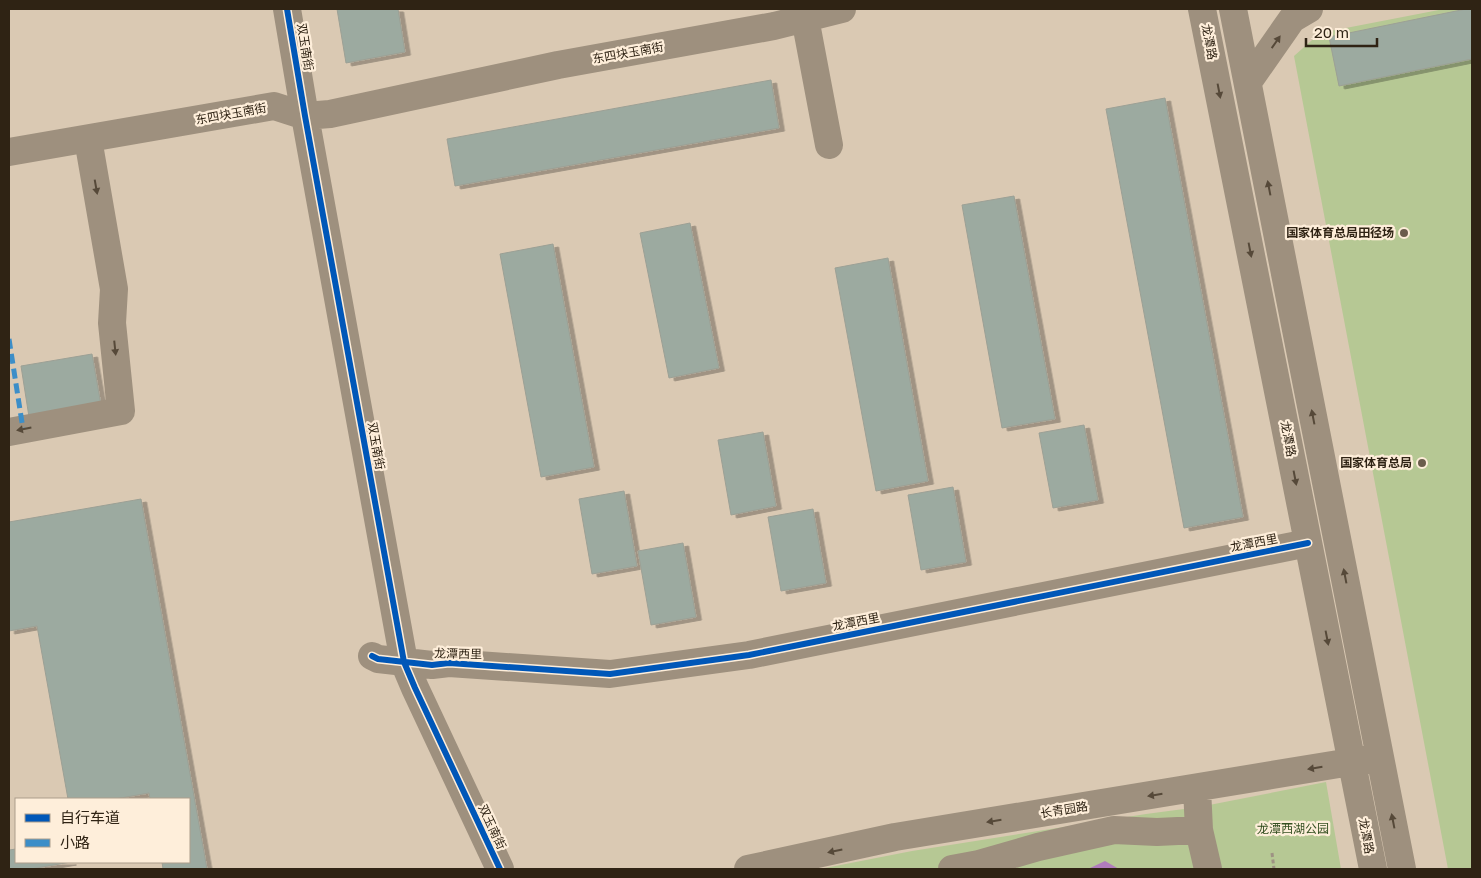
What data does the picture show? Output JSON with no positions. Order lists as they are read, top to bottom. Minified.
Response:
{"streets":{"street":["龙潭路","双玉南街","东四块玉南街","龙潭西里","长青园路"]},"crossings":[["龙潭路","龙潭西里"],["龙潭路","长青园路"],["双玉南街","东四块玉南街"],["双玉南街","龙潭西里"]],"parks":["龙潭西湖公园"],"places":["国家体育总局田径场","国家体育总局"],"legend":["自行车道","小路"],"scale_bar":"20 m"}
